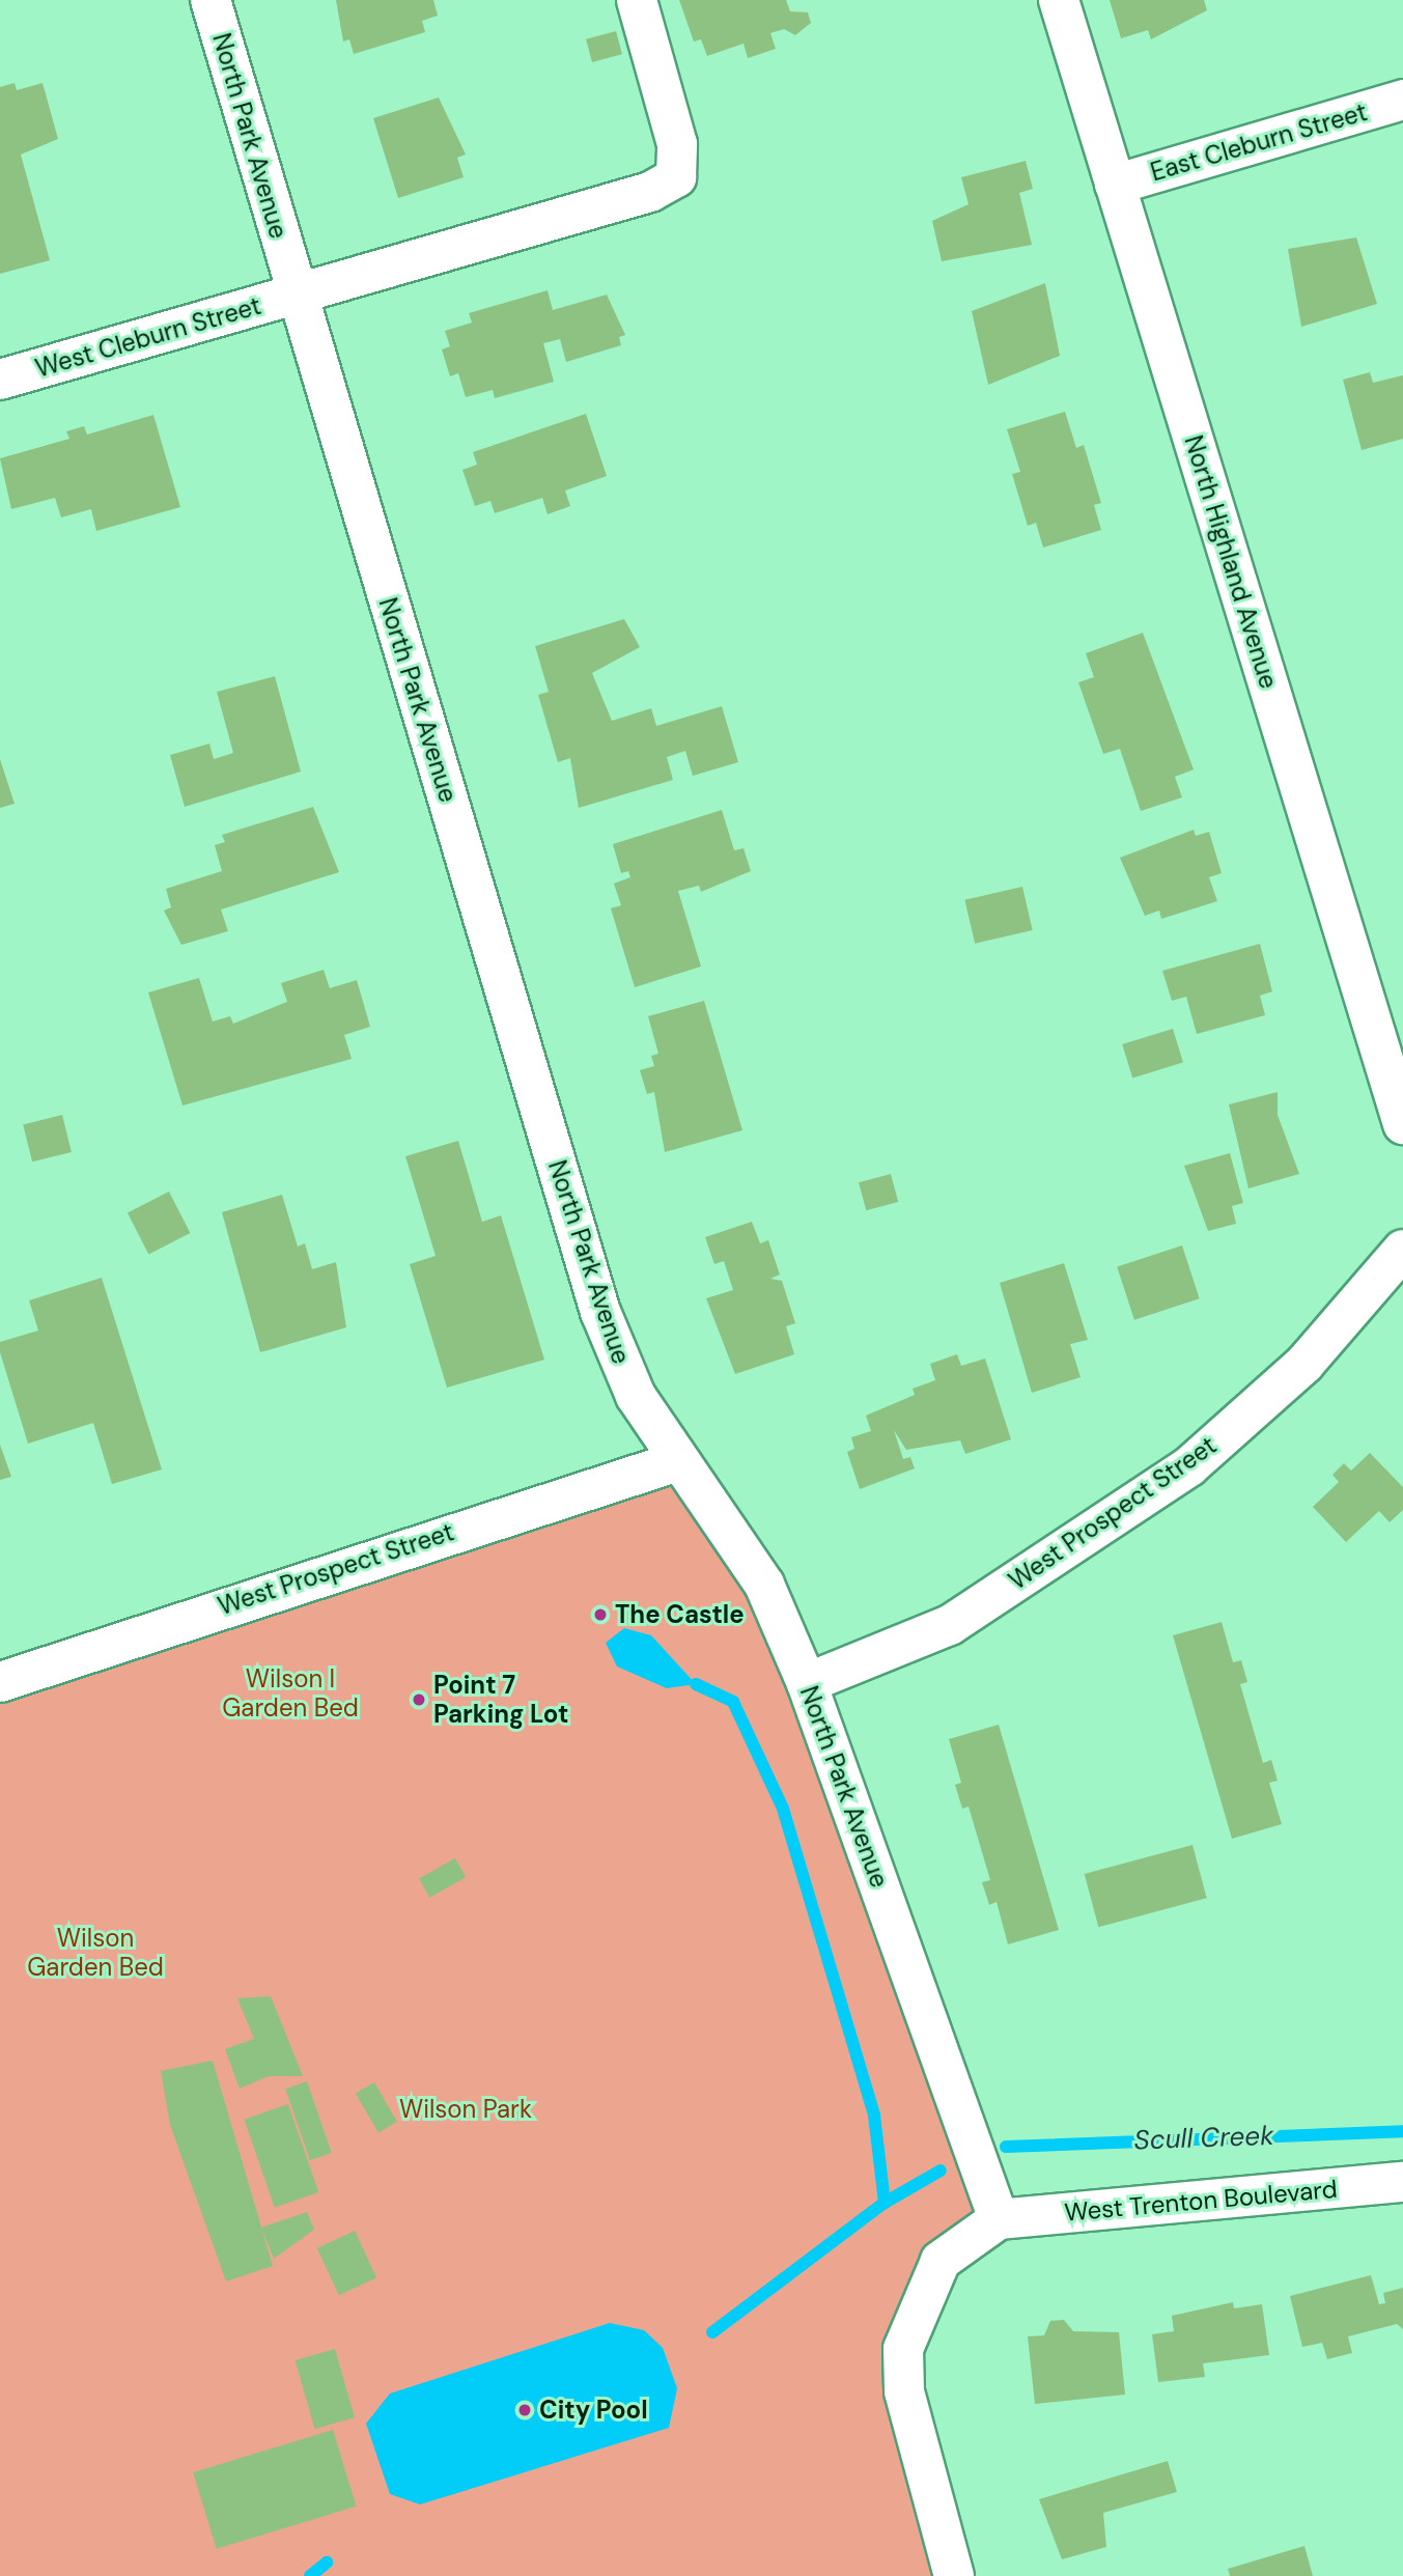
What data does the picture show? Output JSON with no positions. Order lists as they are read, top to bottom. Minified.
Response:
{"streets":{"street":["North Park Avenue","East Cleburn Street","West Cleburn Street","North Highland Avenue","West Prospect Street","West Trenton Boulevard"]},"crossings":[["North Park Avenue","West Cleburn Street"],["North Park Avenue","West Prospect Street"],["North Park Avenue","West Trenton Boulevard"],["East Cleburn Street","North Highland Avenue"]],"water":["Scull Creek"],"parks":["Wilson I Garden Bed","Wilson Garden Bed","Wilson Park"],"places":["The Castle","Point 7 Parking Lot","City Pool"]}
